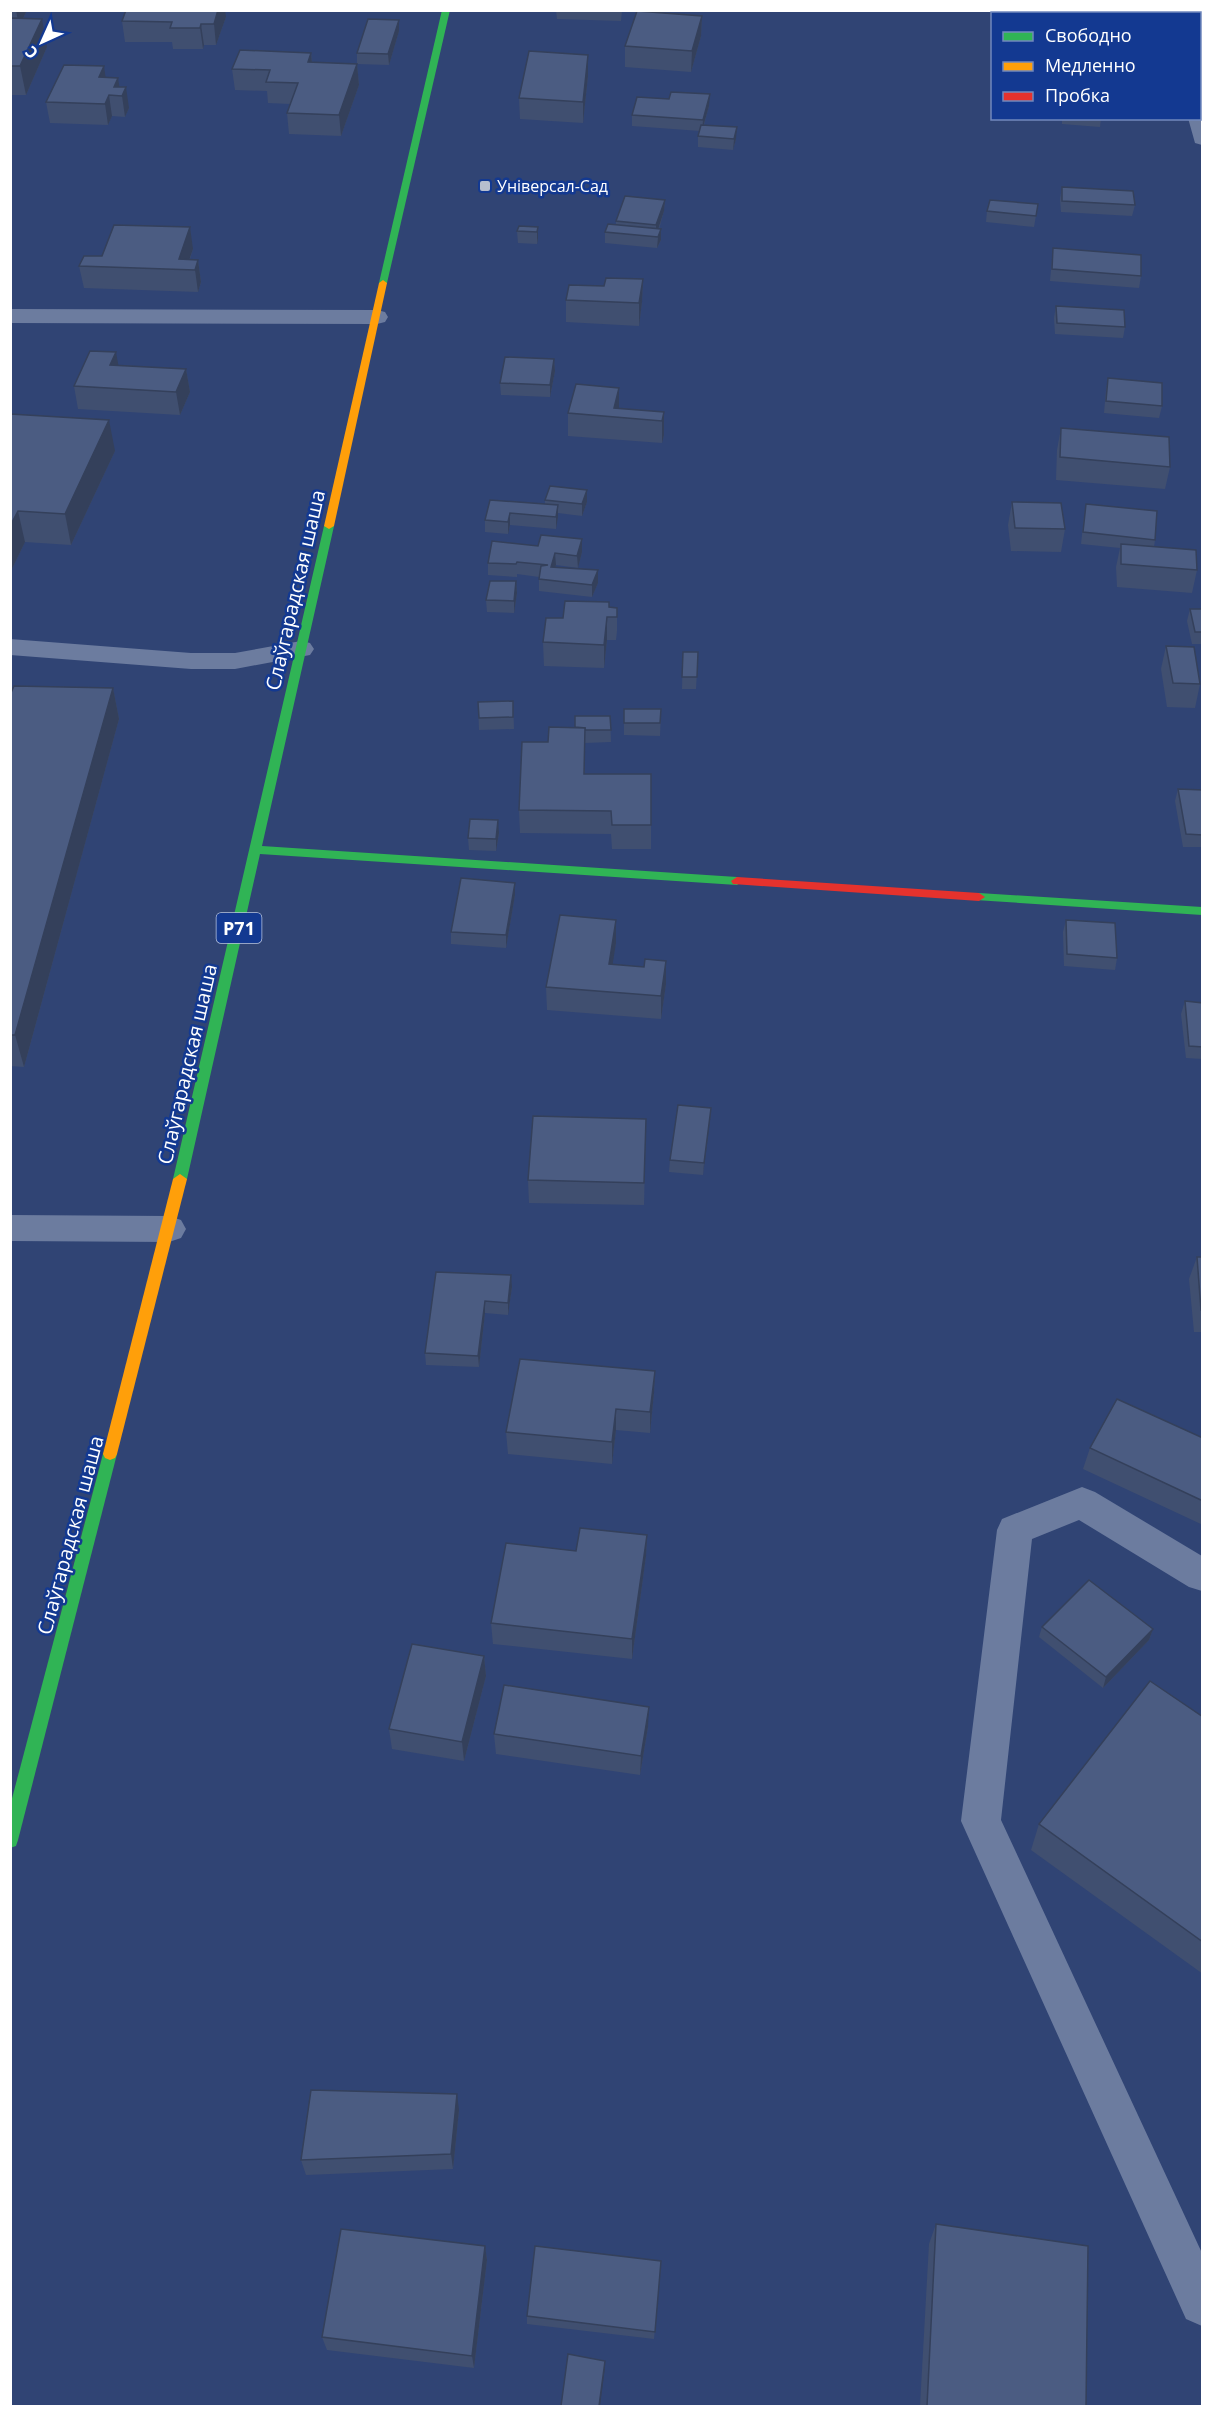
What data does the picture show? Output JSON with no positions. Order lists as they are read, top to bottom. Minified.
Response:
{"streets":{"main road":["Слаўгарадская шаша","Р71"]},"places":{"transit":["Універсал-Сад"]},"legend":["Свободно","Медленно","Пробка"],"north":"bottom left"}
